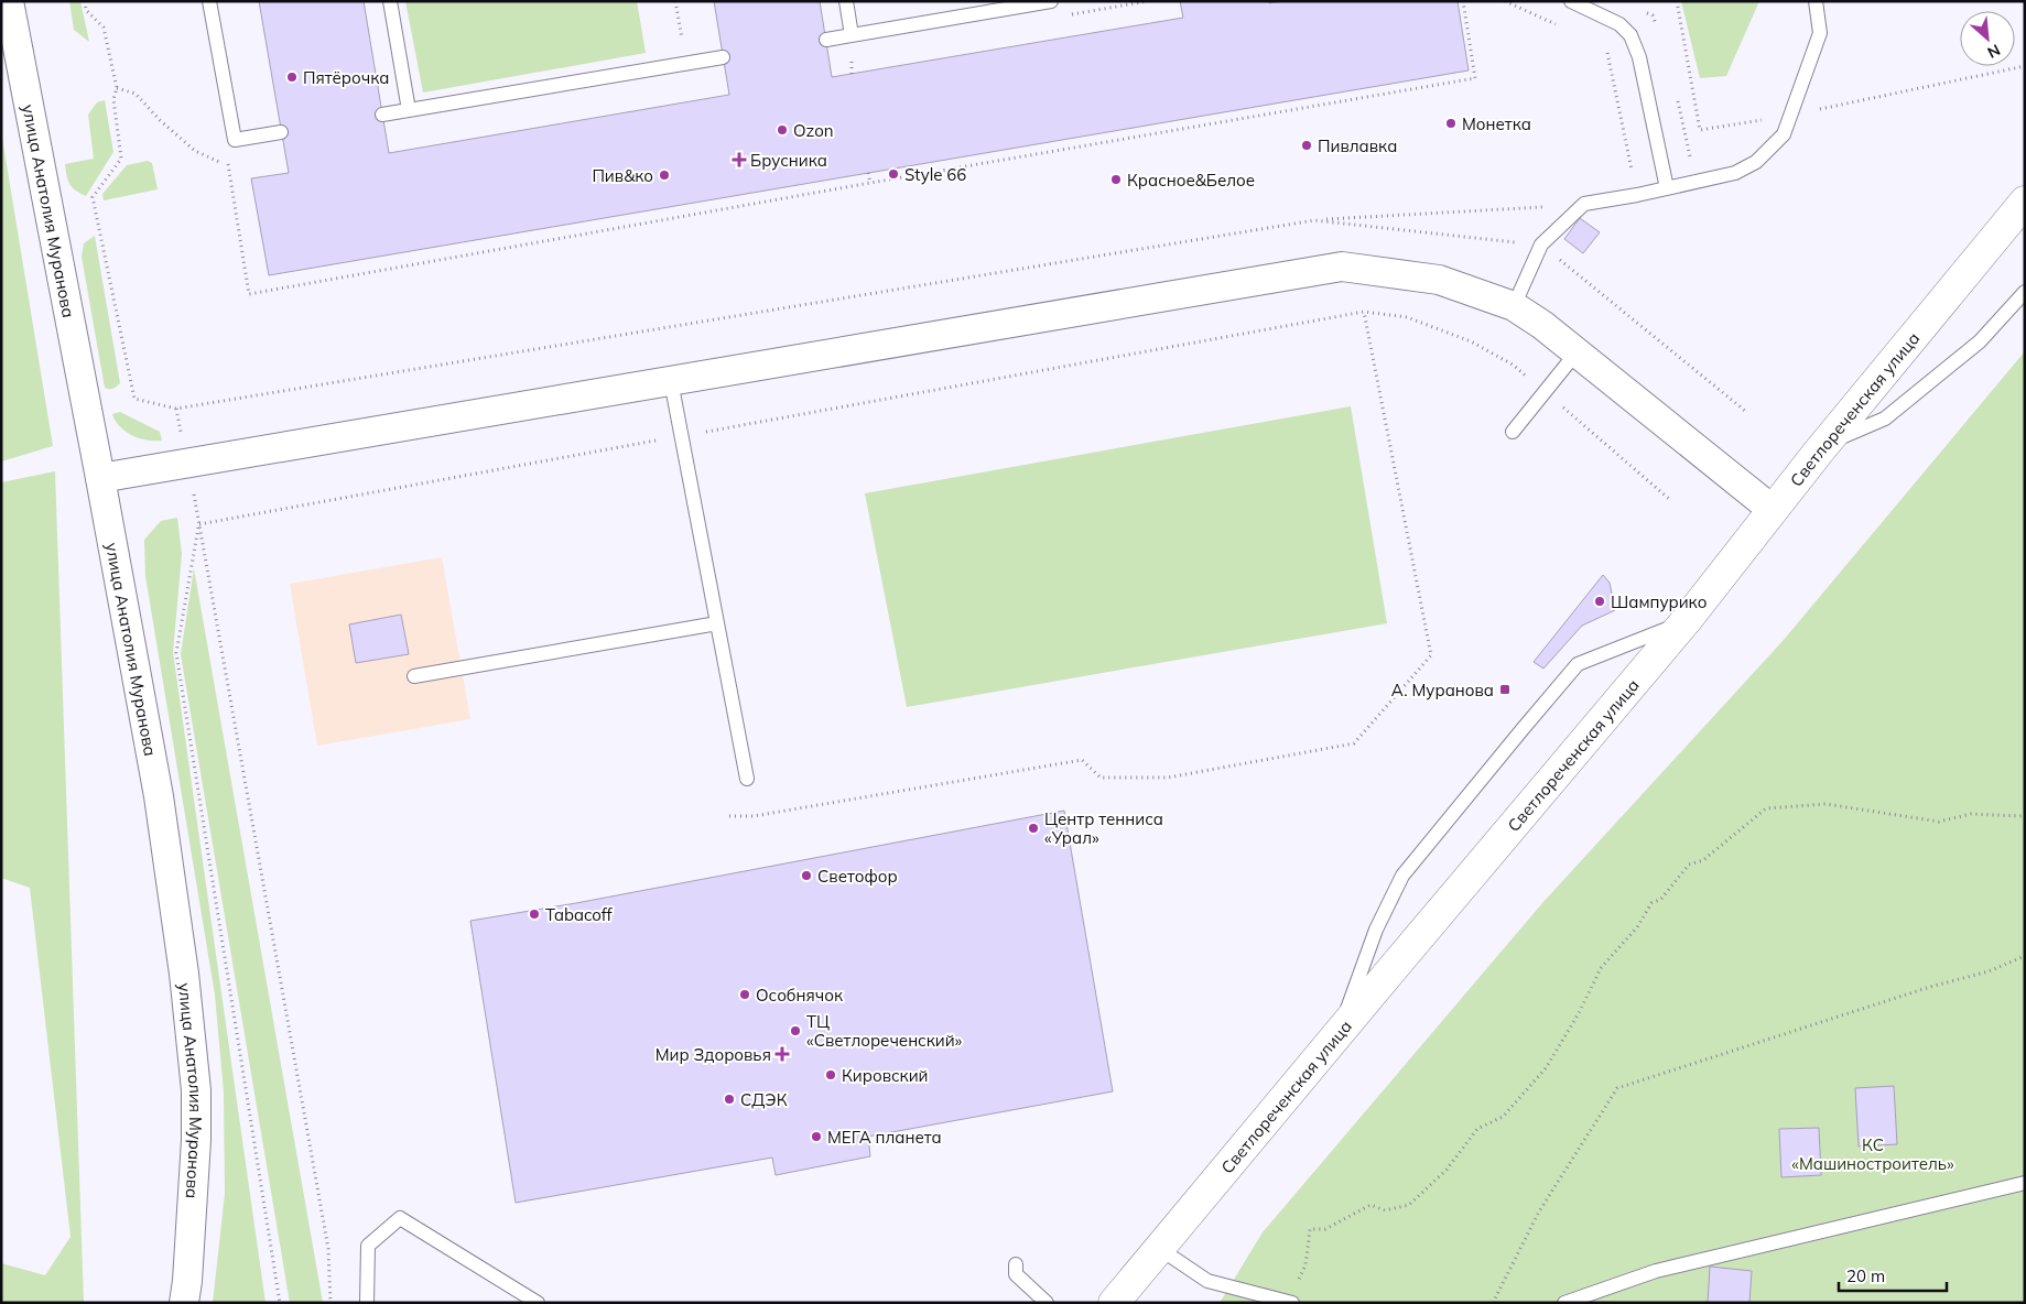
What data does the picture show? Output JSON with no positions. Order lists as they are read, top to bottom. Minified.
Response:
{"streets":{"main road":["Светлореченская улица"],"street":["улица Анатолия Муранова"]},"parks":["КС «Машиностроитель»"],"places":{"other":["Пятёрочка","Монетка","Ozon","Пивлавка","Style 66","Пив&ко","Красное&Белое","Шампурико","Центр тенниса «Урал»","Светофор","Tabacoff","Особнячок","ТЦ «Светлореченский»","Кировский","СДЭК","МЕГА планета"],"health":["Брусника","Мир Здоровья"],"transit":["А. Муранова"]},"scale_bar":"20 m","north":"bottom right"}
